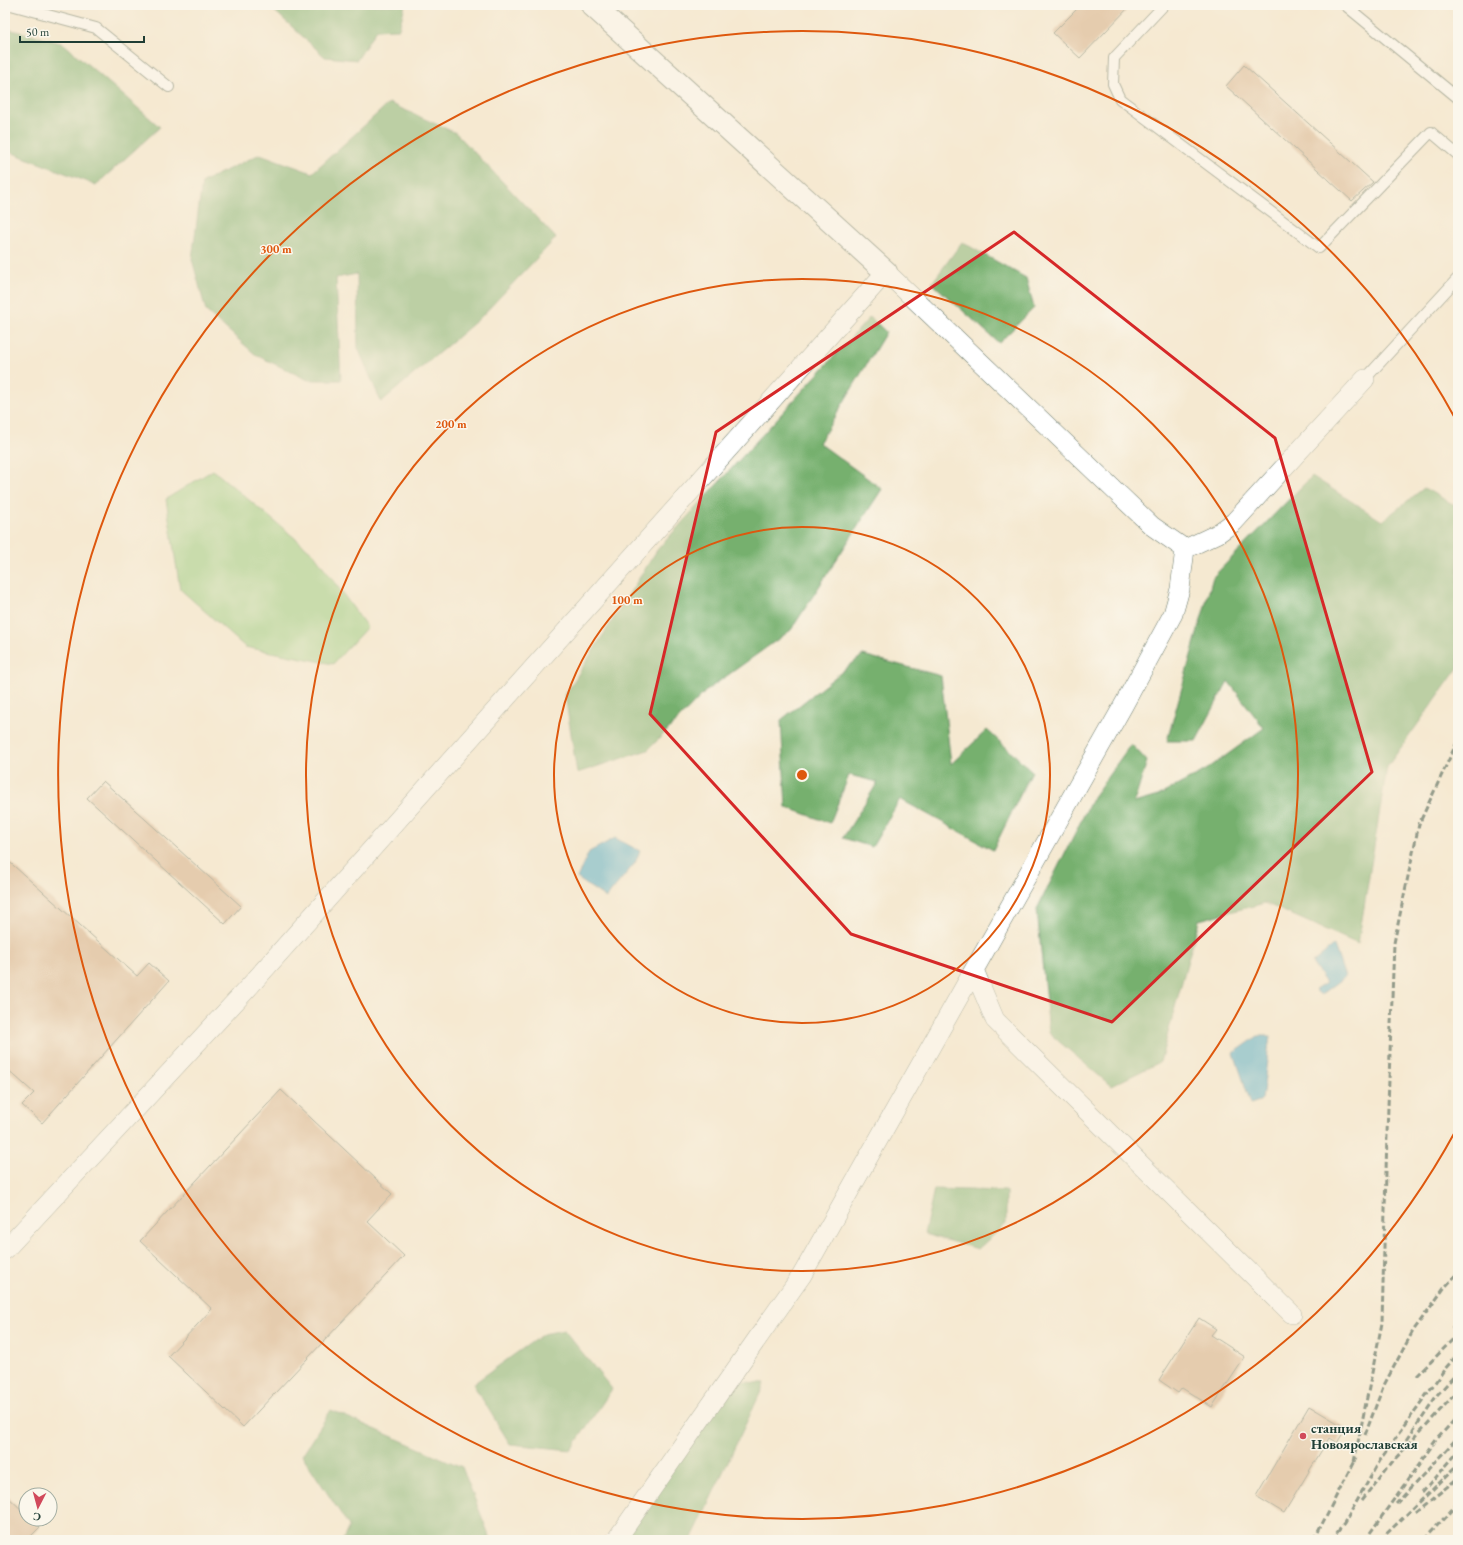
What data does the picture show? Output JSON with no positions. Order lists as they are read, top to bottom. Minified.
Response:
{"places":["станция Новоярославская"],"scale_bar":"50 m","north":"bottom","rings":["300 m","200 m","100 m"]}
